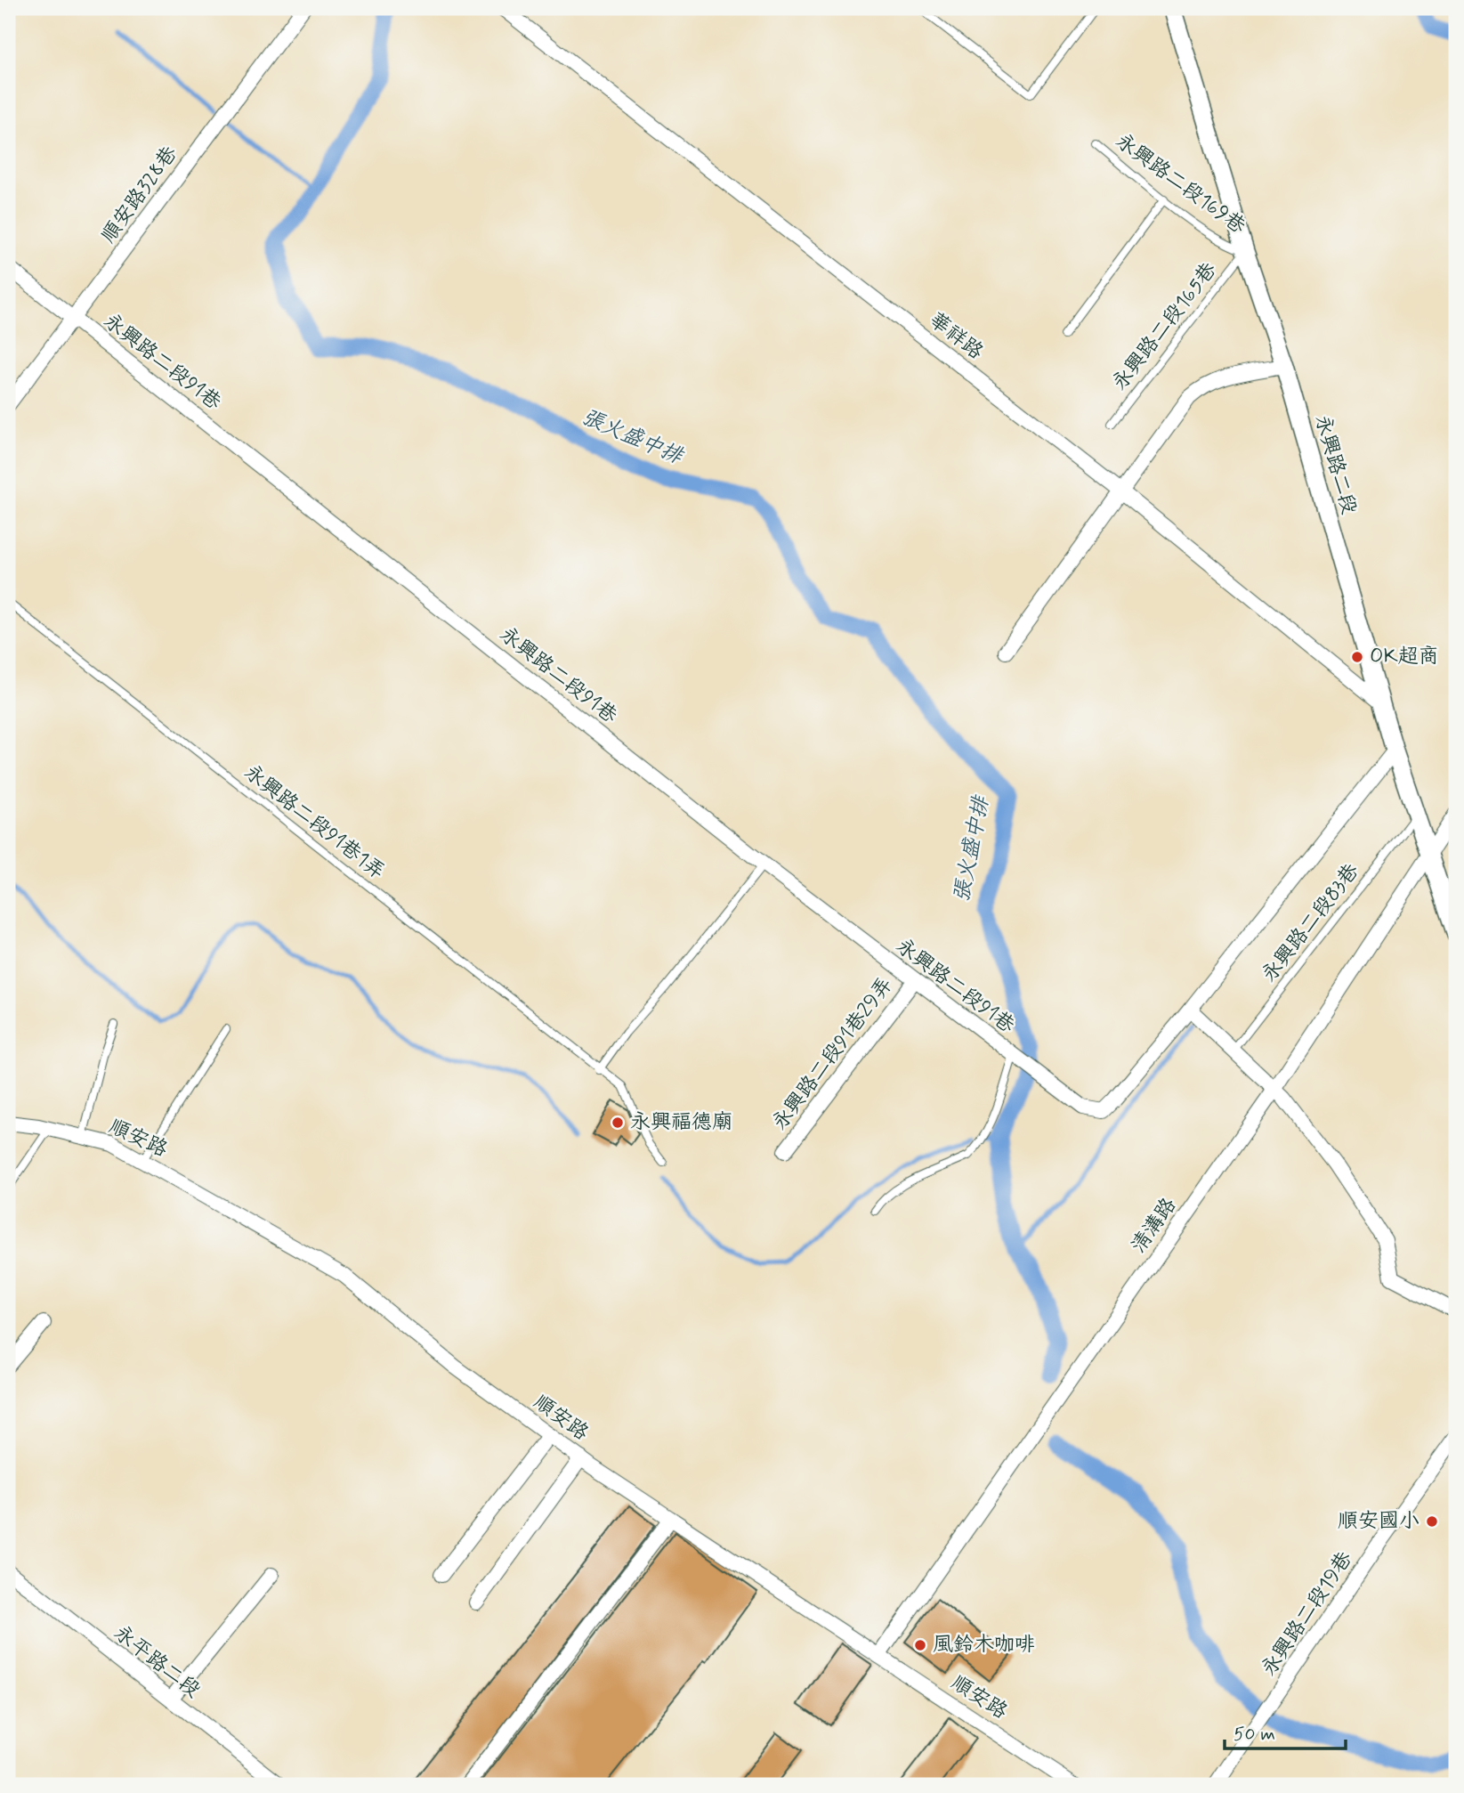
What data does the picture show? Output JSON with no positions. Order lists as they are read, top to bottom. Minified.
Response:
{"streets":{"street":["順安路328巷","華祥路","永興路二段91巷","永興路二段","永興路二段91巷29弄","順安路","清溝路","永興路二段19巷","永平路二段"],"lane":["永興路二段169巷","永興路二段165巷","永興路二段91巷1弄","永興路二段83巷"]},"crossings":[["永興路二段169巷","永興路二段165巷"],["永興路二段169巷","永興路二段"],["順安路328巷","永興路二段91巷"],["永興路二段165巷","永興路二段"],["華祥路","永興路二段"],["永興路二段91巷","永興路二段91巷29弄"],["永興路二段","永興路二段83巷"],["永興路二段","清溝路"],["順安路","清溝路"]],"water":["張火盛中排"],"places":["OK超商","永興福德廟","順安國小","風鈴木咖啡"],"scale_bar":"50 m"}
